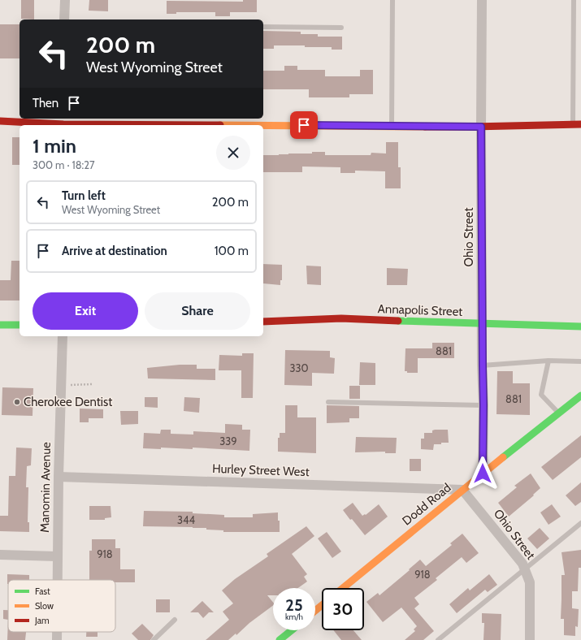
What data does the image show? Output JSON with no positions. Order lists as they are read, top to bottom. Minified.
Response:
{"streets":{"street":["Ohio Street","Annapolis Street","Hurley Street West","Manomin Avenue","Dodd Road"]},"crossings":[["Ohio Street","Annapolis Street"],["Ohio Street","Hurley Street West"],["Ohio Street","Dodd Road"],["Hurley Street West","Manomin Avenue"],["Hurley Street West","Dodd Road"]],"places":["Cherokee Dentist"],"house_numbers":["881","330","881","339","344","918","918"],"legend":["Fast","Slow","Jam"],"page":{"turn":["200 m","West Wyoming Street"],"then":"Then","heading":["1 min","300 m · 18:27"],"list":[{"name":"Turn left","note":"West Wyoming Street","value":"200 m"},{"name":"Arrive at destination","value":"100 m"}],"buttons":["Exit","Share"],"speed":"25 km/h","limit":"30"}}
